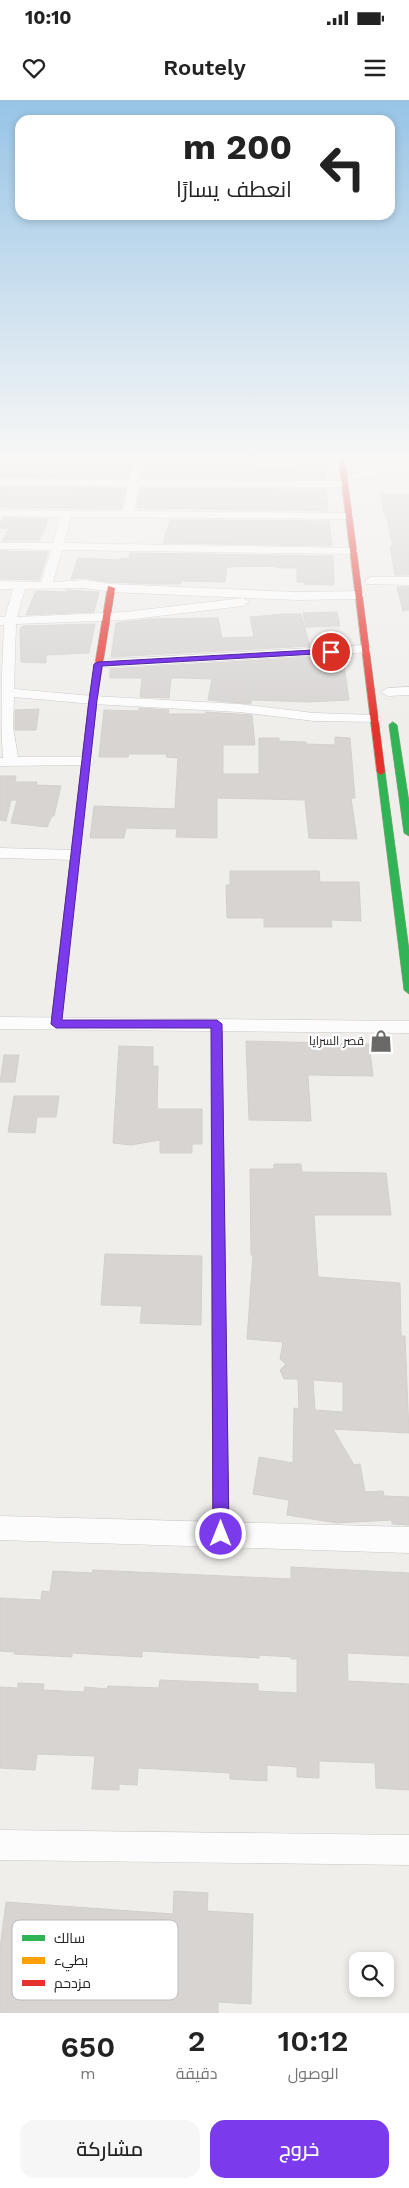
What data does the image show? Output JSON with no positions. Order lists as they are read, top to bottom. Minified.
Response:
{"places":{"shop":["قصر السرايا"]},"legend":["سالك","بطيء","مزدحم"],"page":{"status":"10:10","header":"Routely","turn":["200 m","انعطف يسارًا"],"eta":["10:12","الوصول","2","دقيقة","650","m"],"buttons":["خروج","مشاركة"]}}
